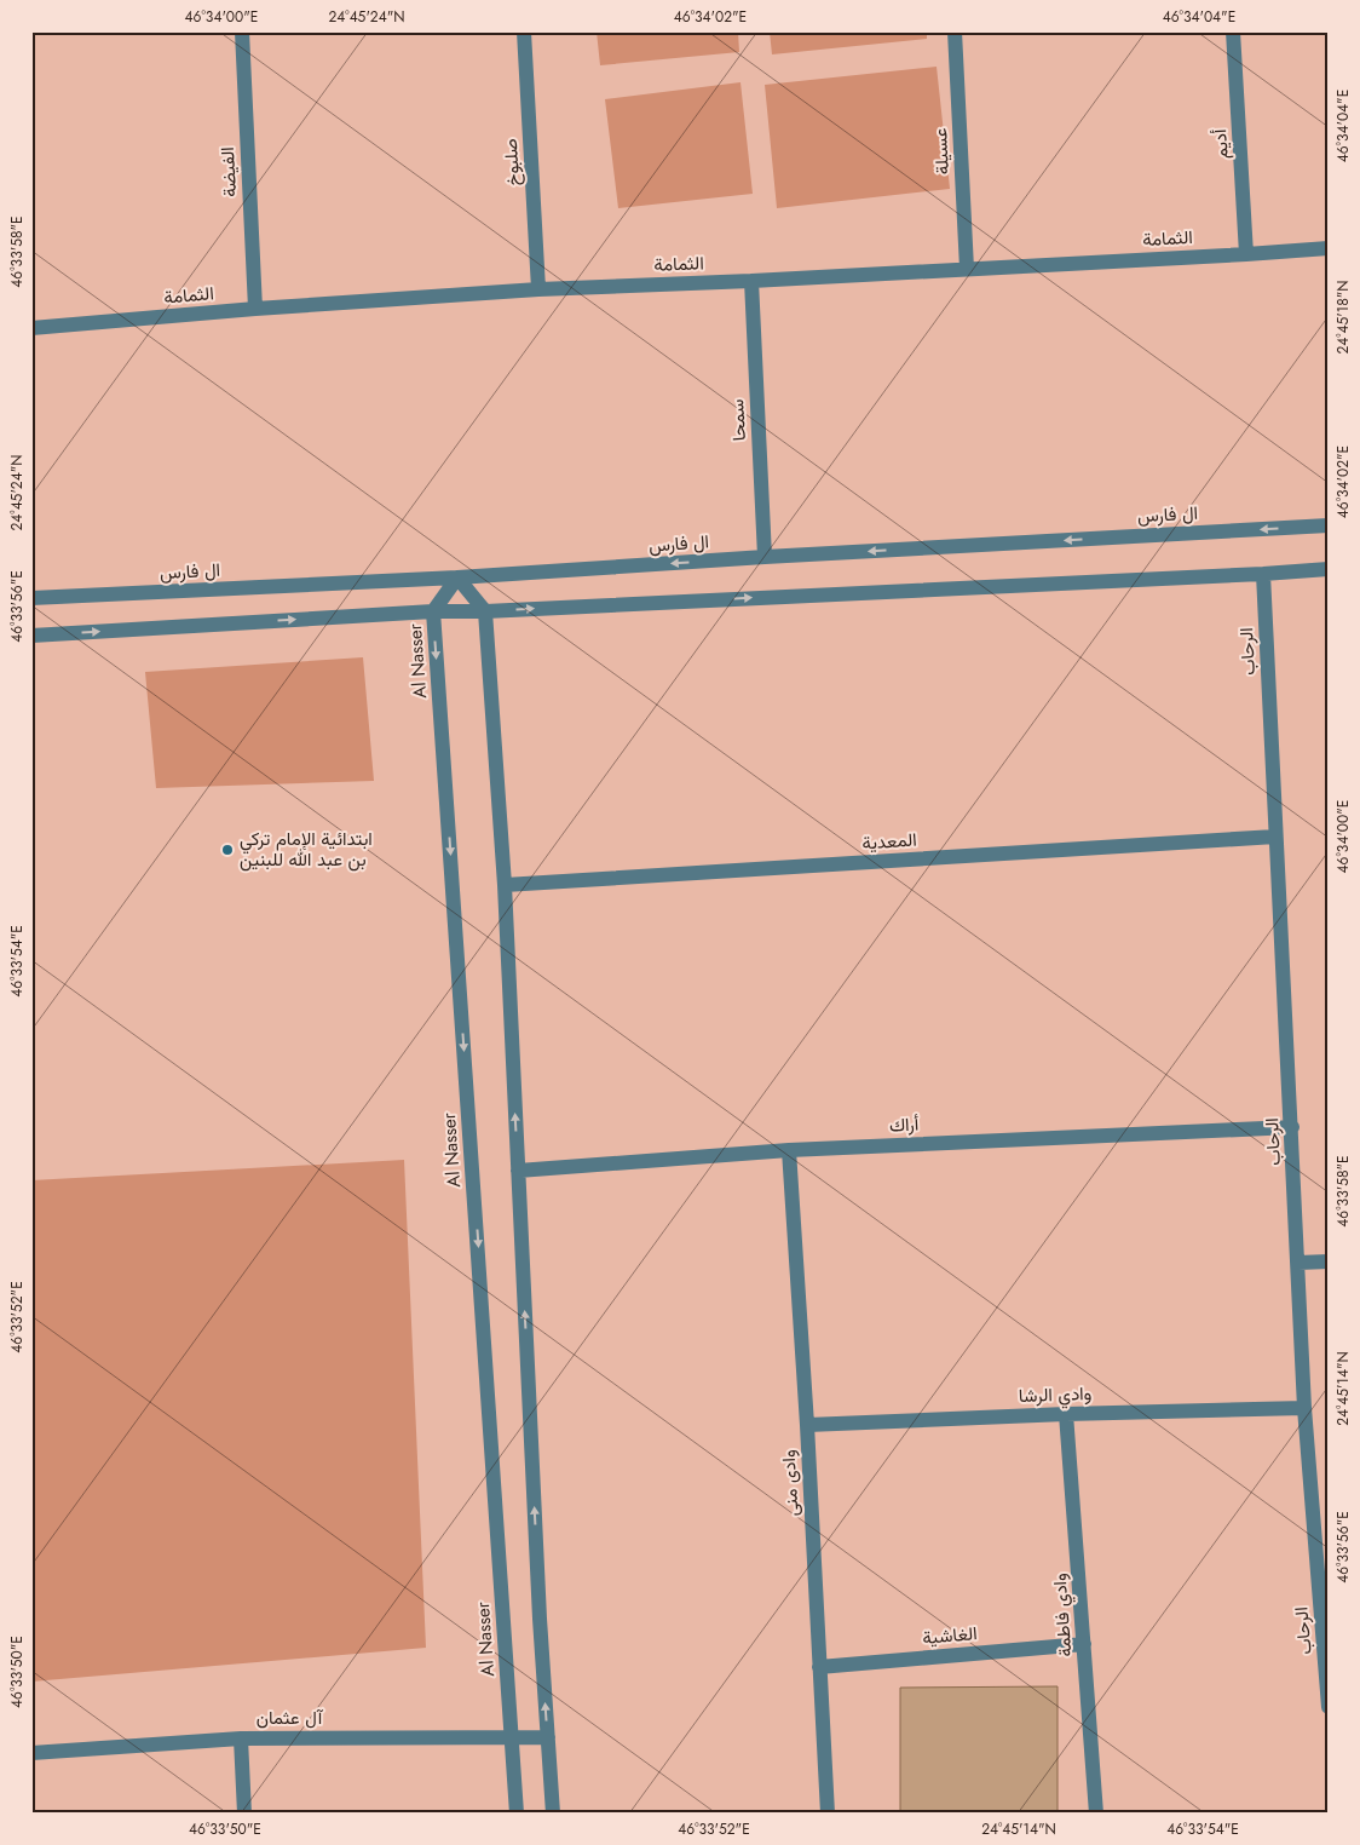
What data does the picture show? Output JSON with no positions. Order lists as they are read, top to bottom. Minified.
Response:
{"streets":{"street":["أديم","عسيلة","صلبوخ","الفيضة","الثمامة","سمحا","ال فارس","الرحاب","Al Nasser","المعدية","أراك","وادي الرشا","وادى منى","وادي فاطمة","الغاشية","آل عثمان"]},"crossings":[["أديم","الثمامة"],["عسيلة","الثمامة"],["صلبوخ","الثمامة"],["الفيضة","الثمامة"],["الثمامة","سمحا"],["سمحا","ال فارس"],["ال فارس","Al Nasser"],["الرحاب","المعدية"],["الرحاب","أراك"],["الرحاب","وادي الرشا"],["Al Nasser","آل عثمان"],["أراك","وادى منى"],["وادي الرشا","وادى منى"],["وادي الرشا","وادي فاطمة"],["وادى منى","الغاشية"],["وادي فاطمة","الغاشية"]],"places":["ابتدائية الإمام تركي بن عبد الله للبنين"],"coordinates":["46°34'00\"E","24°45'24\"N","46°34'02\"E","46°34'04\"E","46°33'58\"E","24°45'18\"N","46°33'56\"E","46°33'54\"E","46°33'52\"E","24°45'14\"N","46°33'50\"E"]}
